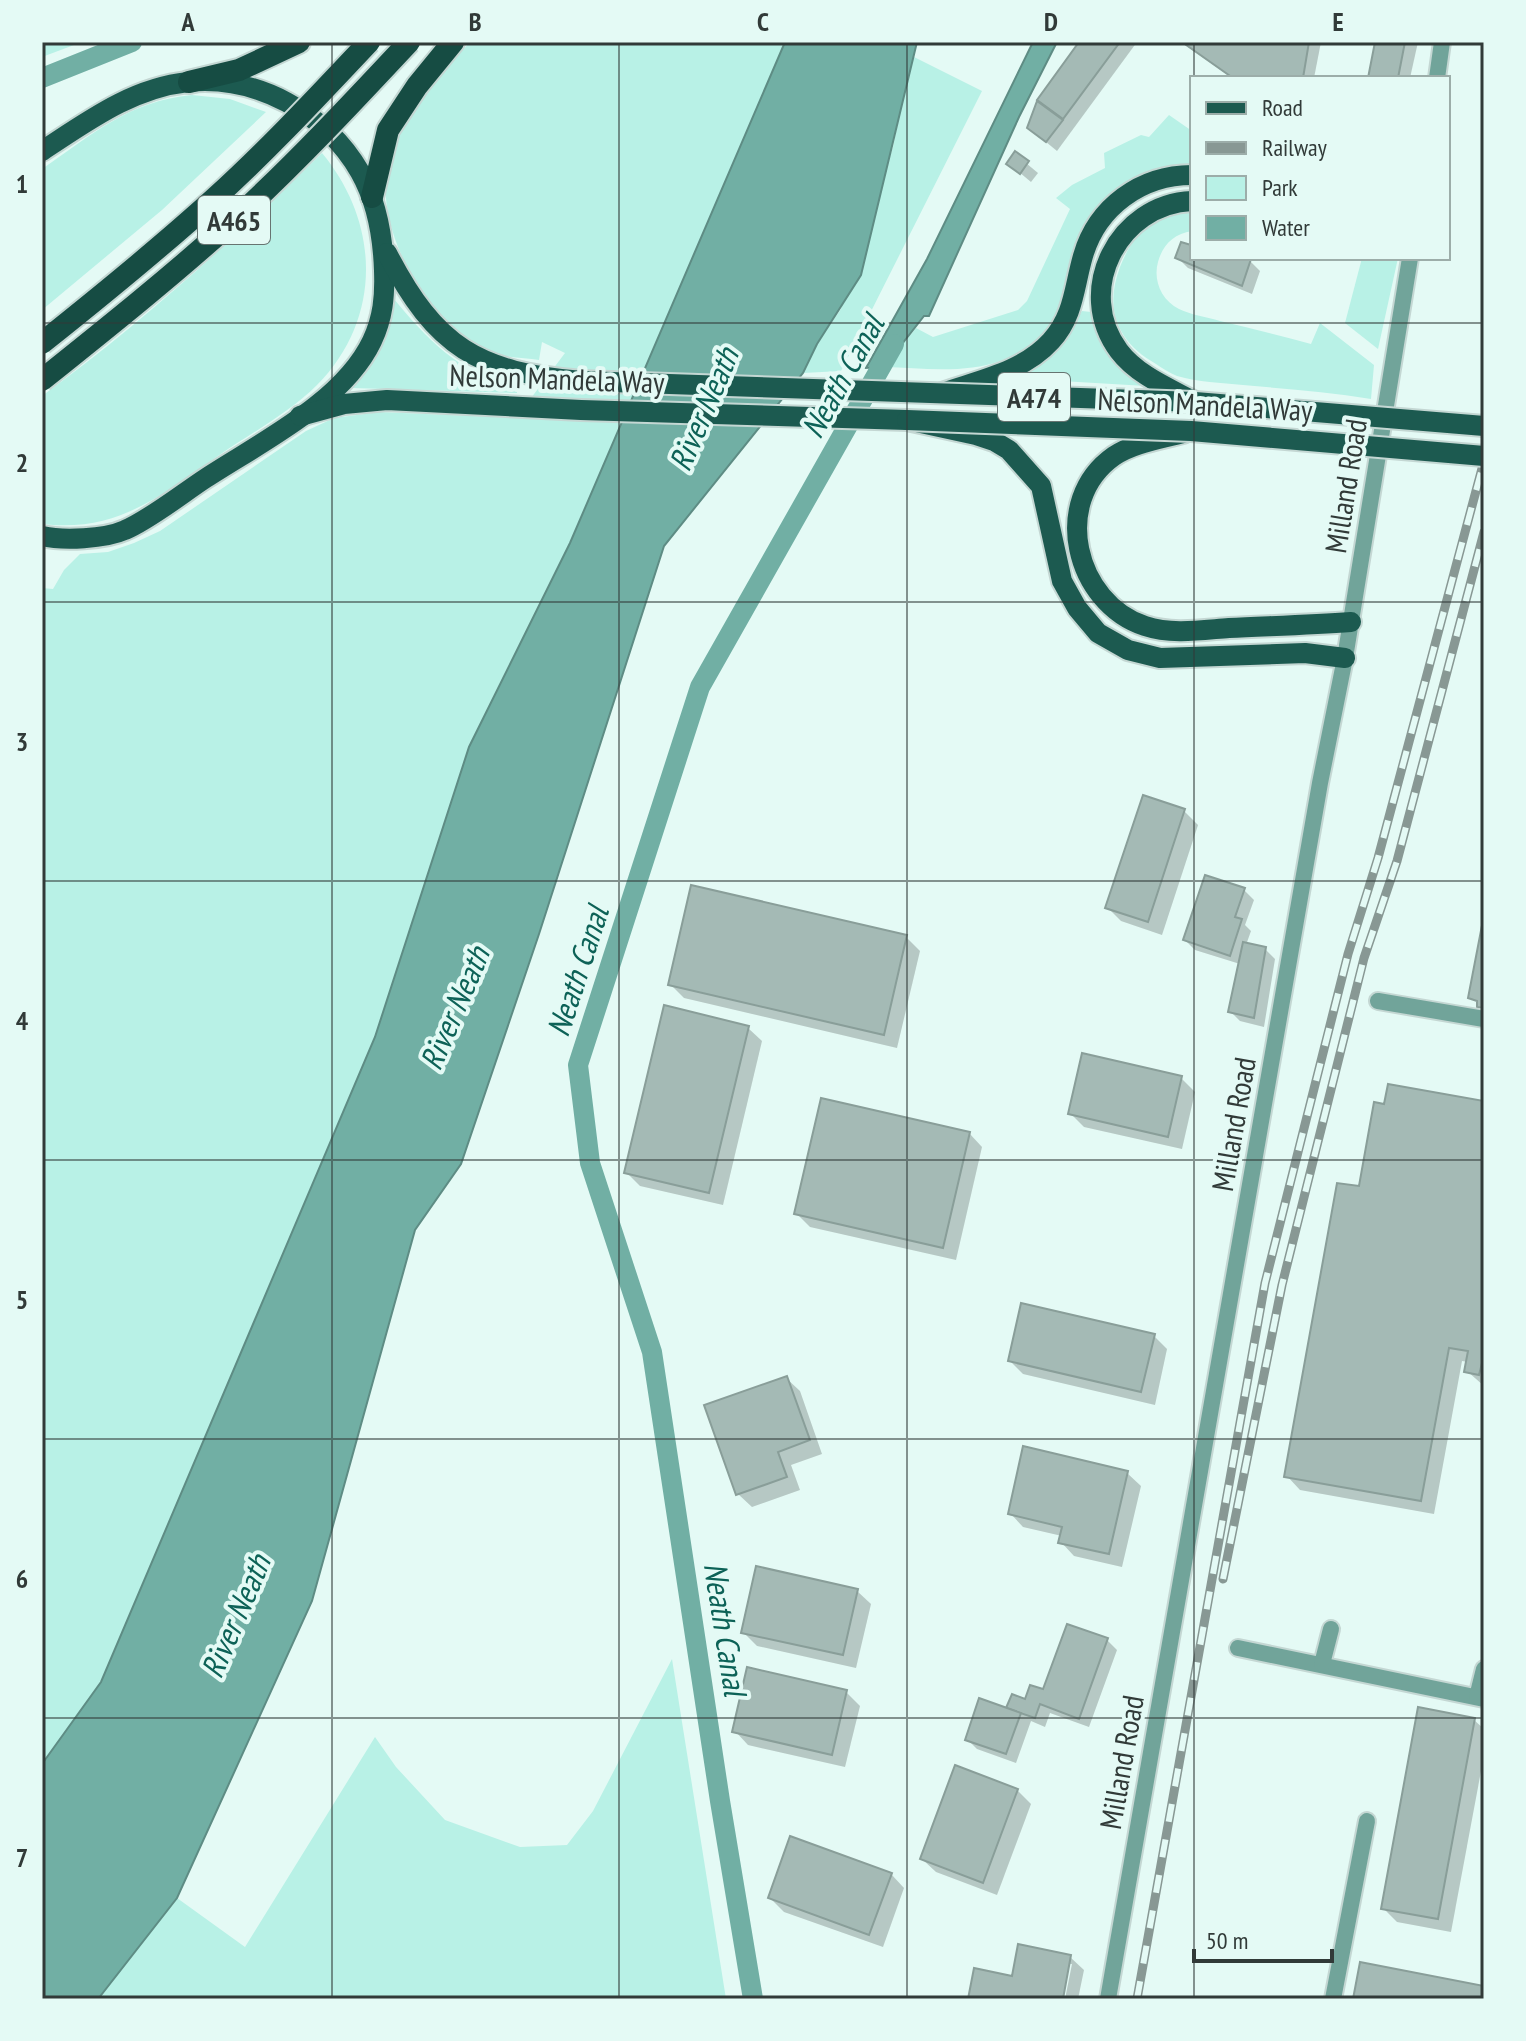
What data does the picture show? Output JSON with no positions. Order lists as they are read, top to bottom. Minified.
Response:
{"streets":{"highway":["A465"],"main road":["Nelson Mandela Way","A474"],"street":["Milland Road"]},"water":["Neath Canal","River Neath"],"legend":["Road","Railway","Park","Water"],"scale_bar":"50 m","grid":{"columns":["A","B","C","D","E"],"rows":["1","2","3","4","5","6","7"]}}
